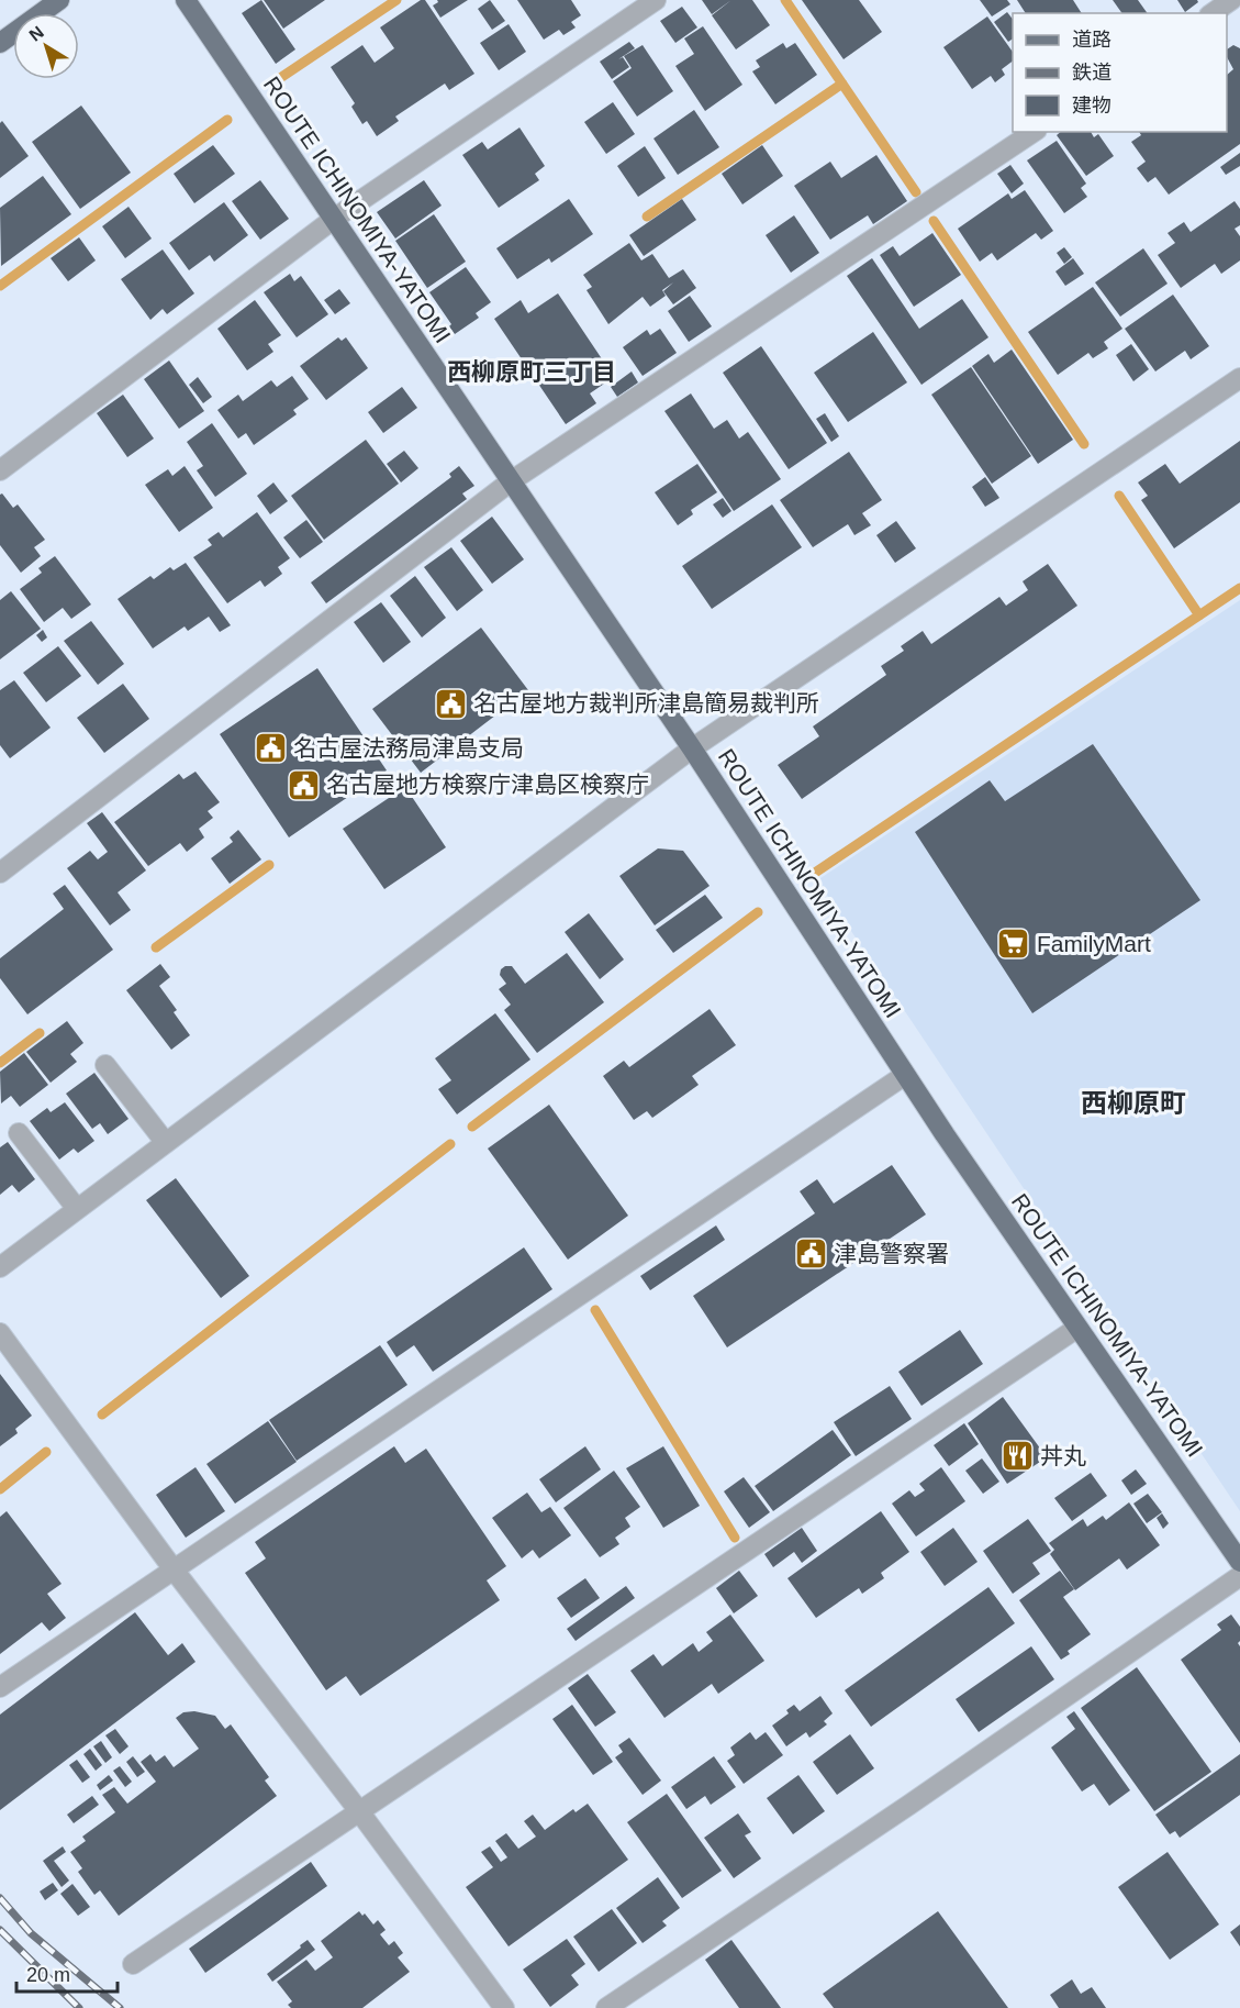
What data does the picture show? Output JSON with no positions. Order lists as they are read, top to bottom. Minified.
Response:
{"streets":{"main road":["ROUTE ICHINOMIYA-YATOMI"]},"districts":["西柳原町三丁目","西柳原町"],"places":{"public building":["名古屋地方裁判所津島簡易裁判所","名古屋法務局津島支局","名古屋地方検察庁津島区検察庁","津島警察署"],"supermarket":["FamilyMart"],"restaurant":["丼丸"]},"legend":["道路","鉄道","建物"],"scale_bar":"20 m","north":"top left"}
